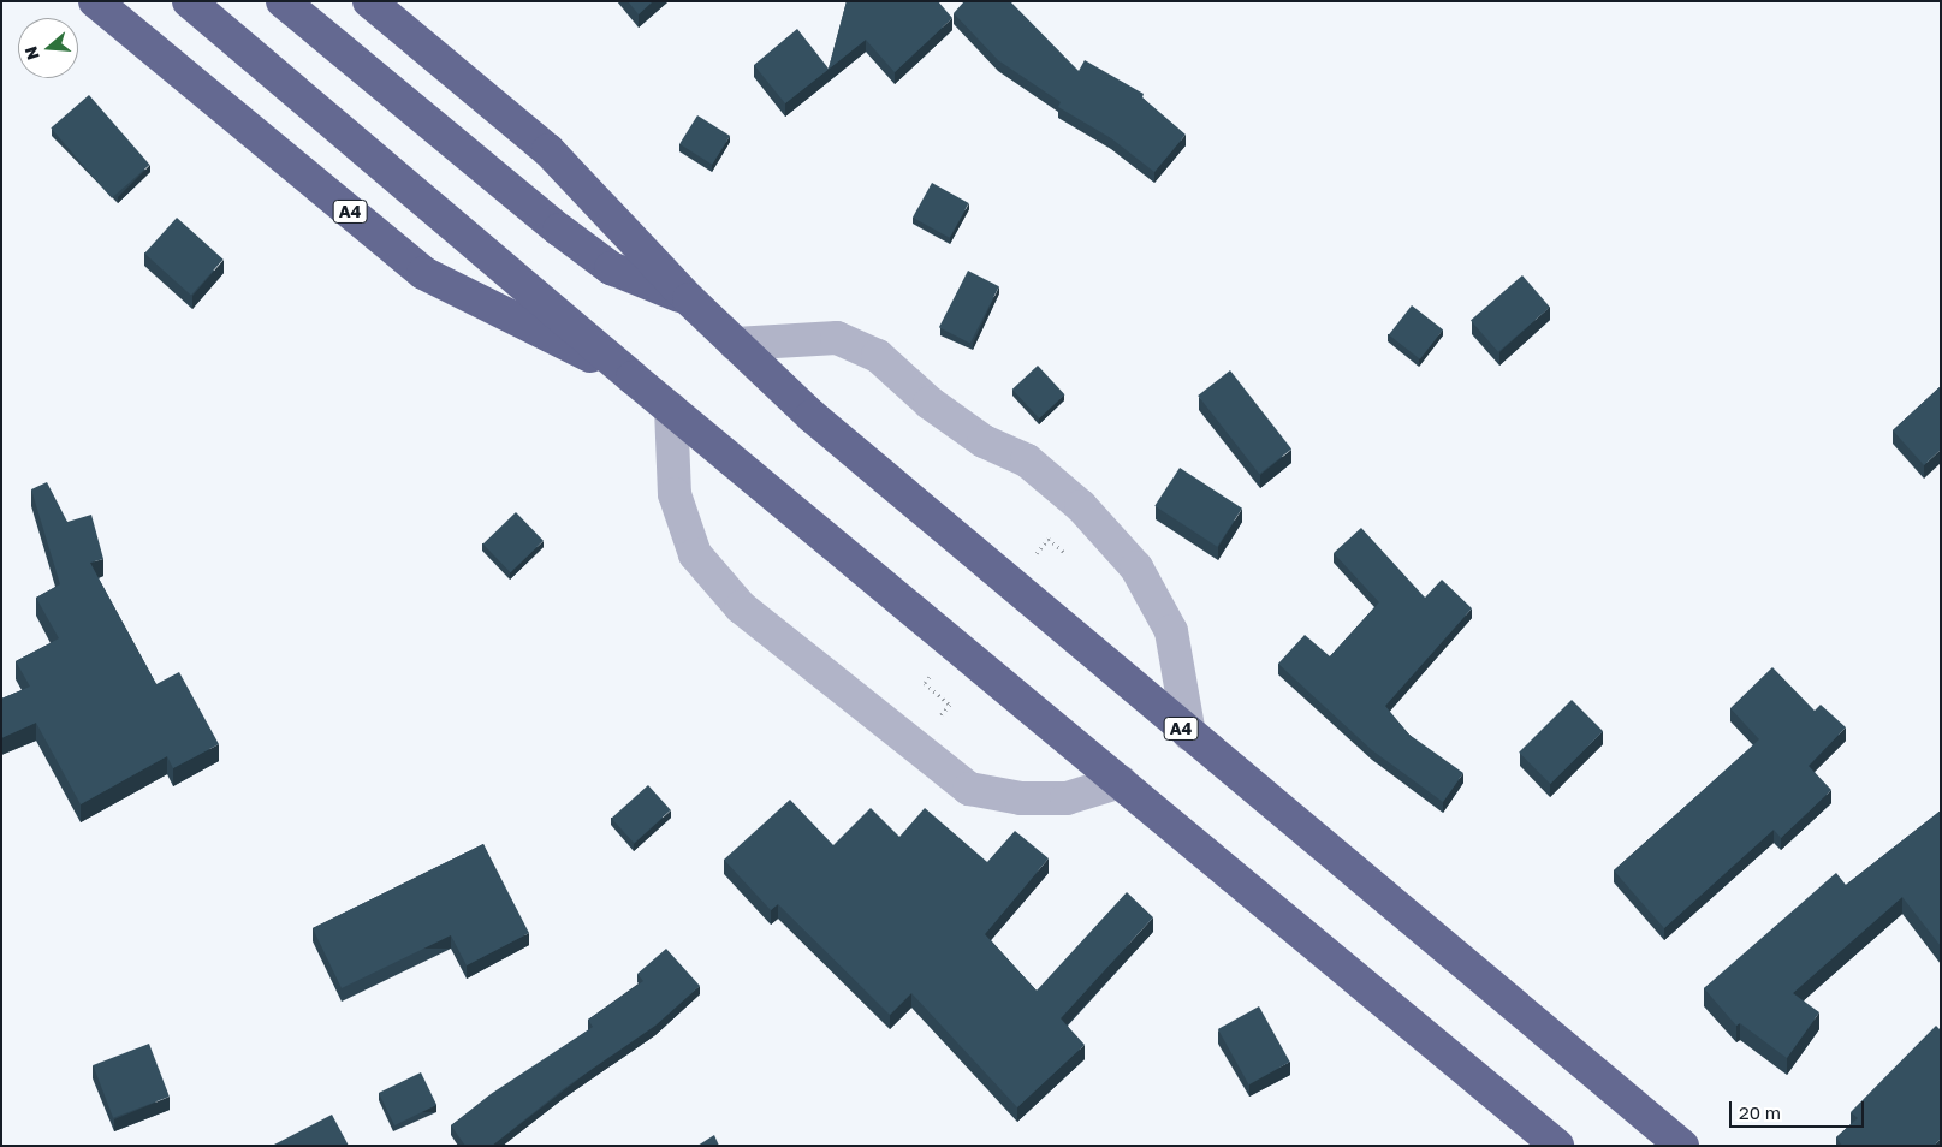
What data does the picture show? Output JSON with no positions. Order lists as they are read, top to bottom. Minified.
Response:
{"streets":{"highway":["A4"]},"scale_bar":"20 m","north":"left"}
